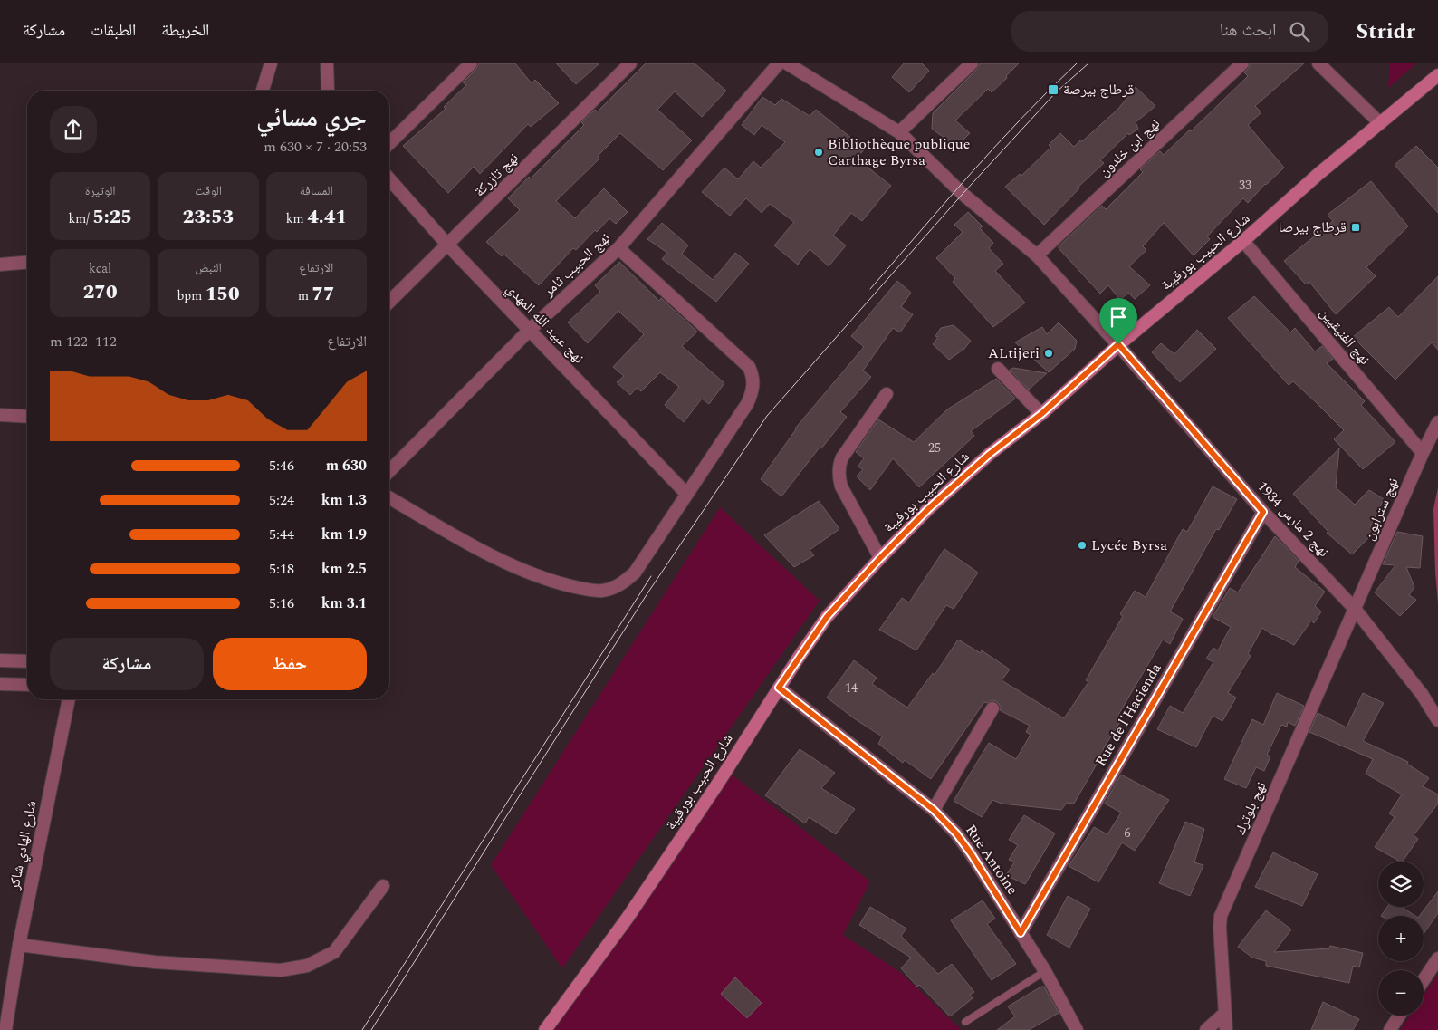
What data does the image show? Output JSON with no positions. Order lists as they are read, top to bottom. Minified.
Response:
{"streets":{"main road":["شارع الحبيب بورقيبة"],"street":["نهج ابن خلدون","نهج تازركة","نهج الحبيب ثامر","نهج عبيد الله المهدي","نهج الفنيقيين","نهج سترابون","نهج 2 مارس 1934","Rue de l'Hacienda","نهج بلوترك","شارع الهادي شاكر","Rue Antoine"]},"crossings":[["نهج ابن خلدون","نهج 2 مارس 1934"],["نهج تازركة","نهج عبيد الله المهدي"],["شارع الحبيب بورقيبة","نهج الفنيقيين"],["شارع الحبيب بورقيبة","نهج 2 مارس 1934"],["شارع الحبيب بورقيبة","Rue Antoine"],["نهج الحبيب ثامر","نهج عبيد الله المهدي"],["نهج الفنيقيين","نهج سترابون"],["نهج سترابون","نهج 2 مارس 1934"],["نهج سترابون","نهج بلوترك"],["نهج 2 مارس 1934","Rue de l'Hacienda"],["نهج 2 مارس 1934","نهج بلوترك"],["Rue de l'Hacienda","Rue Antoine"]],"places":{"transit":["قرطاج بيرصة","قرطاج بيرصا"],"other":["Bibliothèque publique Carthage Byrsa","ALtijeri","Lycée Byrsa"]},"house_numbers":["33","25","14","6"],"page":{"header":"Stridr","search":"ابحث هنا","nav":["الخريطة","الطبقات","مشاركة"],"heading":["جري مسائي","20:53 · 7 × 630 m"],"stats":[["المسافة","4.41 km"],["الوقت","23:53"],["الوتيرة","5:25 /km"],["الارتفاع","77 m"],["النبض","150 bpm"],["kcal","270"]],"chart":["الارتفاع","112–122 m"],"list":[{"name":"630 m","note":"5:46"},{"name":"1.3 km","note":"5:24"},{"name":"1.9 km","note":"5:44"},{"name":"2.5 km","note":"5:18"},{"name":"3.1 km","note":"5:16"}],"buttons":["حفظ","مشاركة"],"map_buttons":["+","−"]}}
